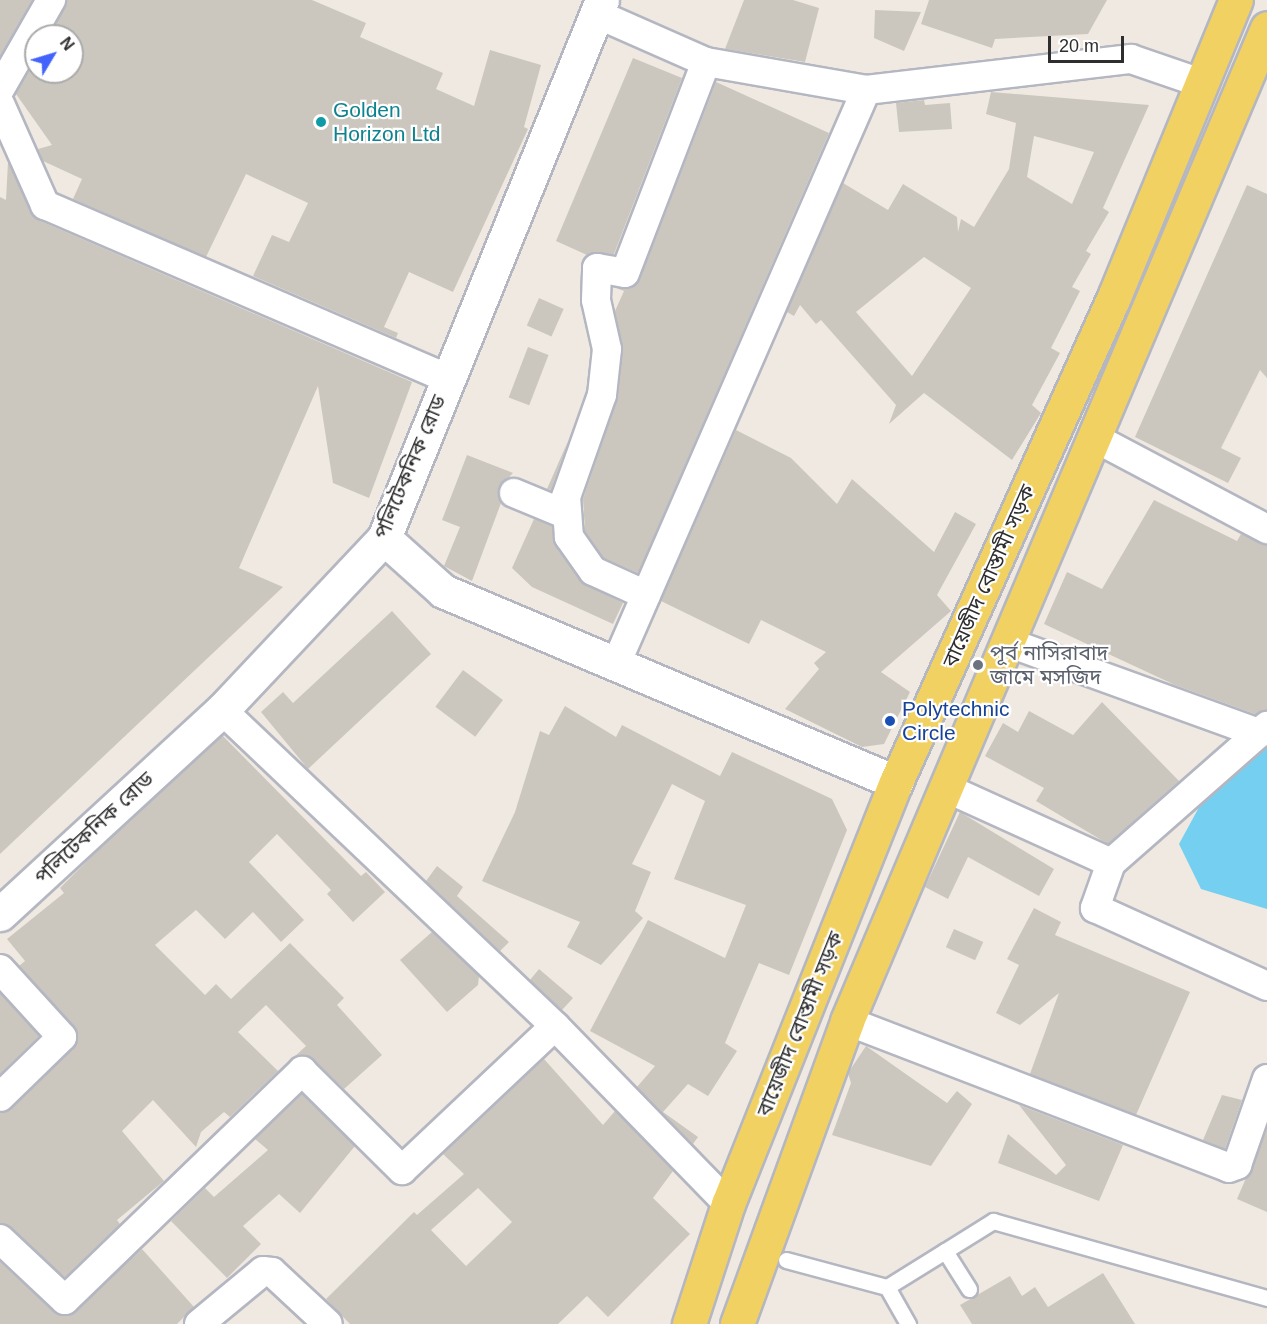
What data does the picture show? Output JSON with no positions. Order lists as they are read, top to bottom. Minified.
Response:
{"streets":{"main road":["পলিটেকনিক রোড","বায়েজীদ বোস্তামী সড়ক"]},"places":["Golden Horizon Ltd","পূর্ব নাসিরাবাদ জামে মসজিদ","Polytechnic Circle"],"scale_bar":"20 m","north":"top right"}
